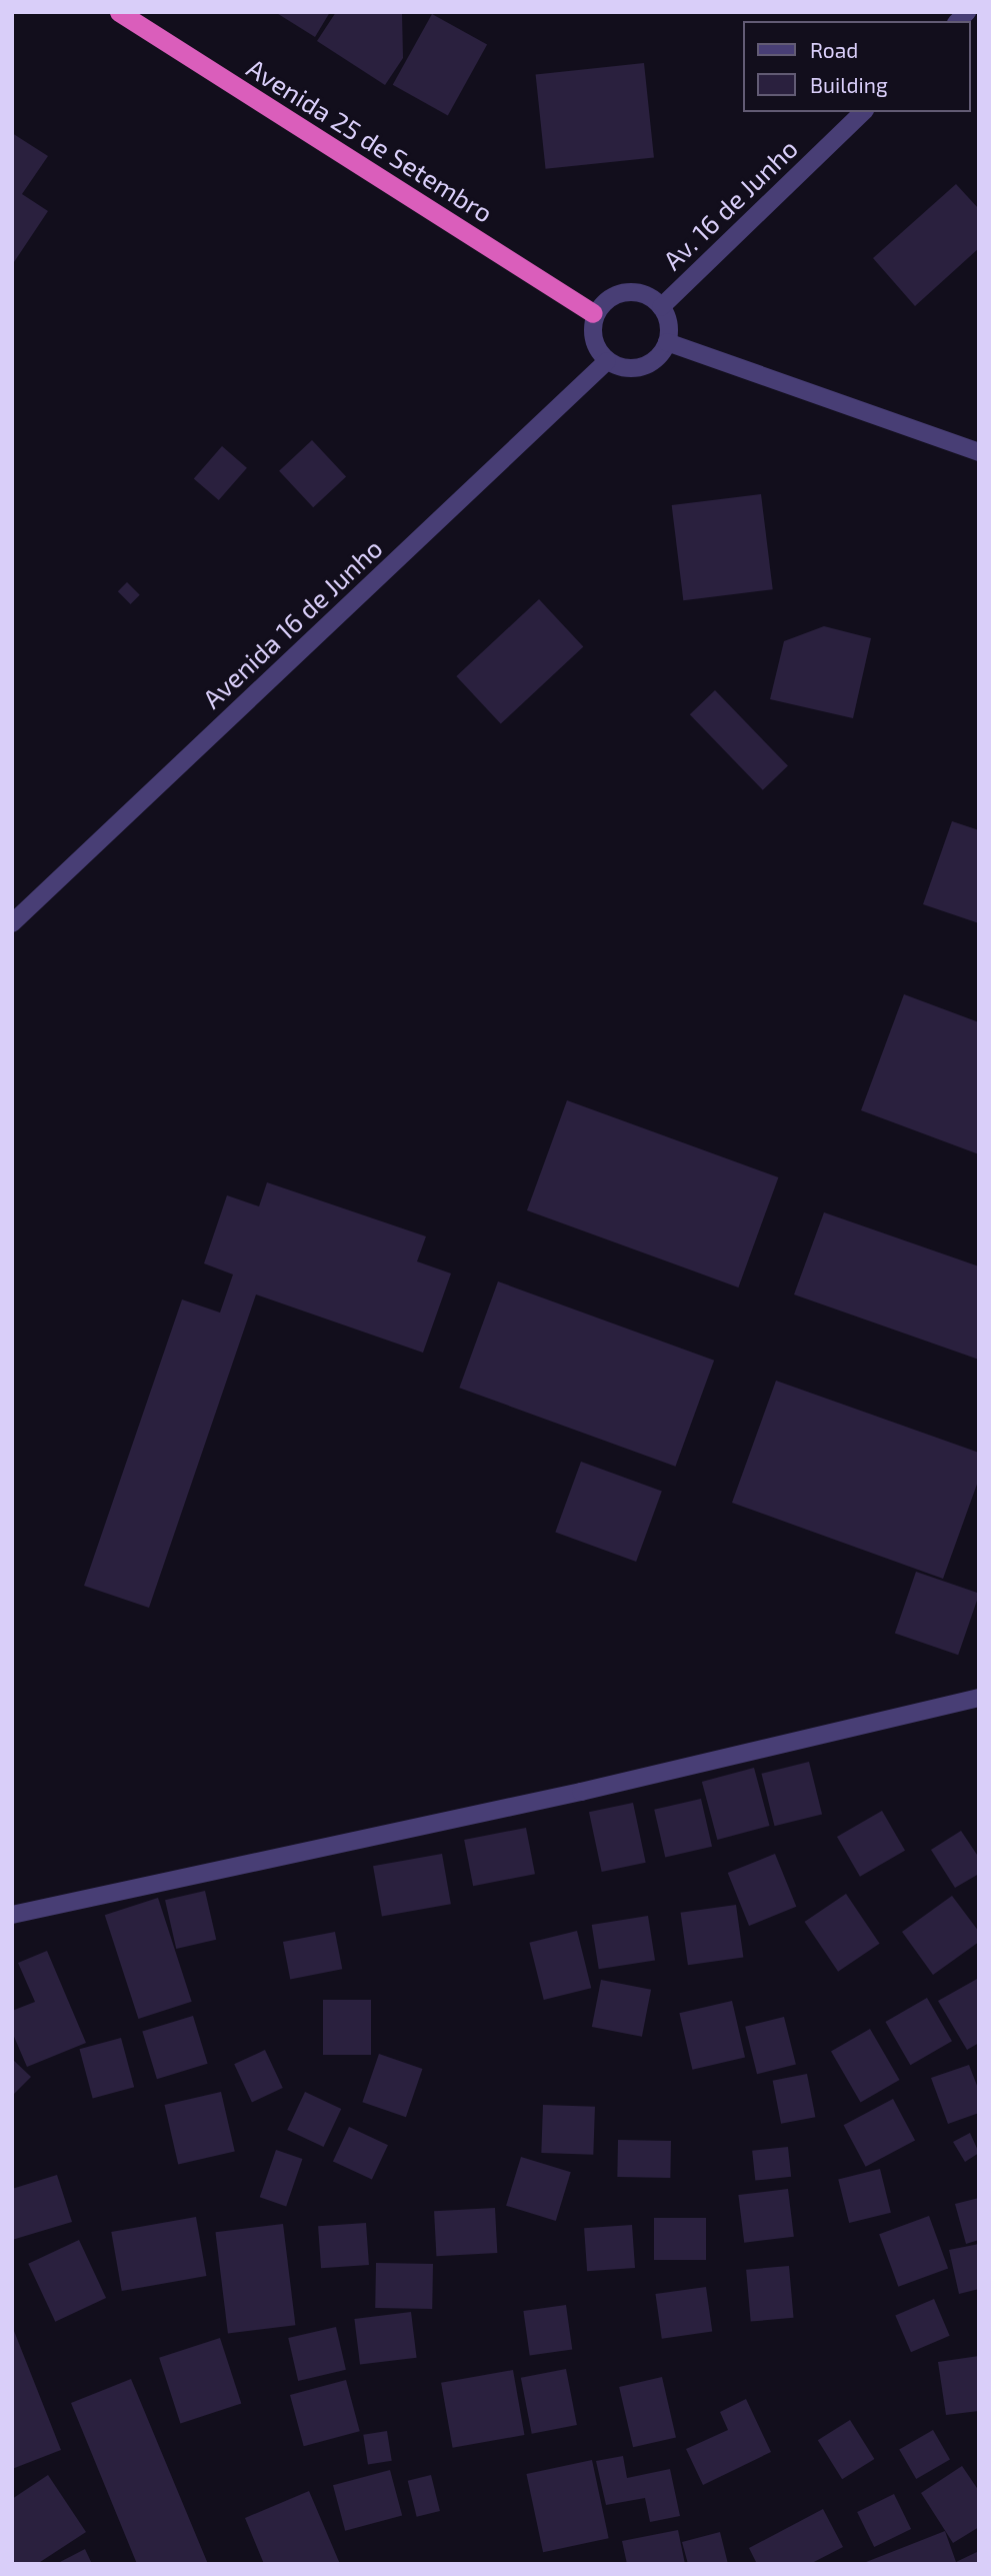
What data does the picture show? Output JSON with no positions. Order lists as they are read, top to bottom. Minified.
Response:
{"streets":{"highway":["Avenida 25 de Setembro"],"street":["Av. 16 de Junho","Avenida 16 de Junho"]},"crossings":[["Avenida 25 de Setembro","Av. 16 de Junho"],["Avenida 25 de Setembro","Avenida 16 de Junho"],["Av. 16 de Junho","Avenida 16 de Junho"]],"legend":["Road","Building"]}
